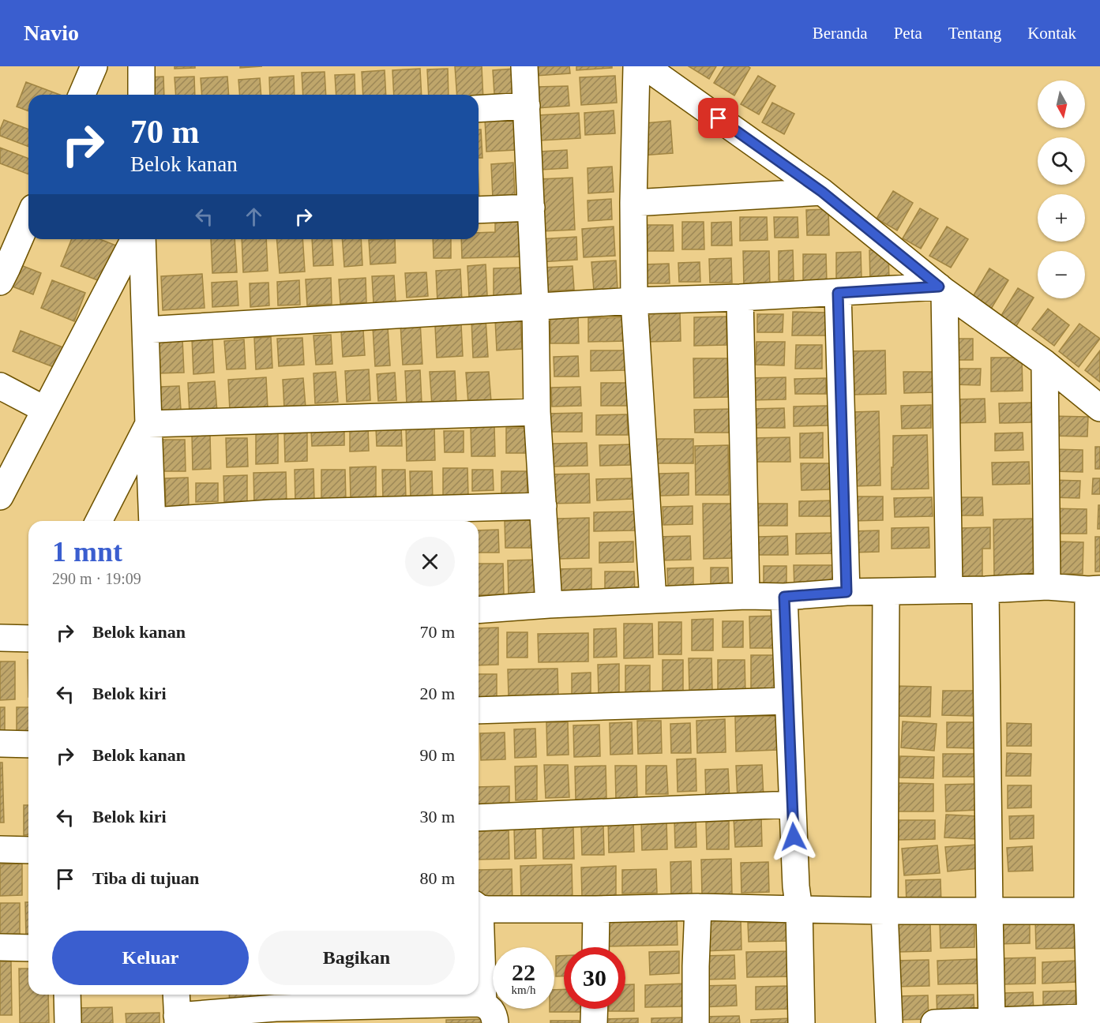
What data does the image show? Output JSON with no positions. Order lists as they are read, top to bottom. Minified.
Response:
{"north":"bottom","page":{"header":"Navio","nav":["Beranda","Peta","Tentang","Kontak"],"map_buttons":["+","−"],"turn":["70 m","Belok kanan"],"heading":["1 mnt","290 m · 19:09"],"list":[{"name":"Belok kanan","value":"70 m"},{"name":"Belok kiri","value":"20 m"},{"name":"Belok kanan","value":"90 m"},{"name":"Belok kiri","value":"30 m"},{"name":"Tiba di tujuan","value":"80 m"}],"buttons":["Keluar","Bagikan"],"speed":"22 km/h","limit":"30"}}
